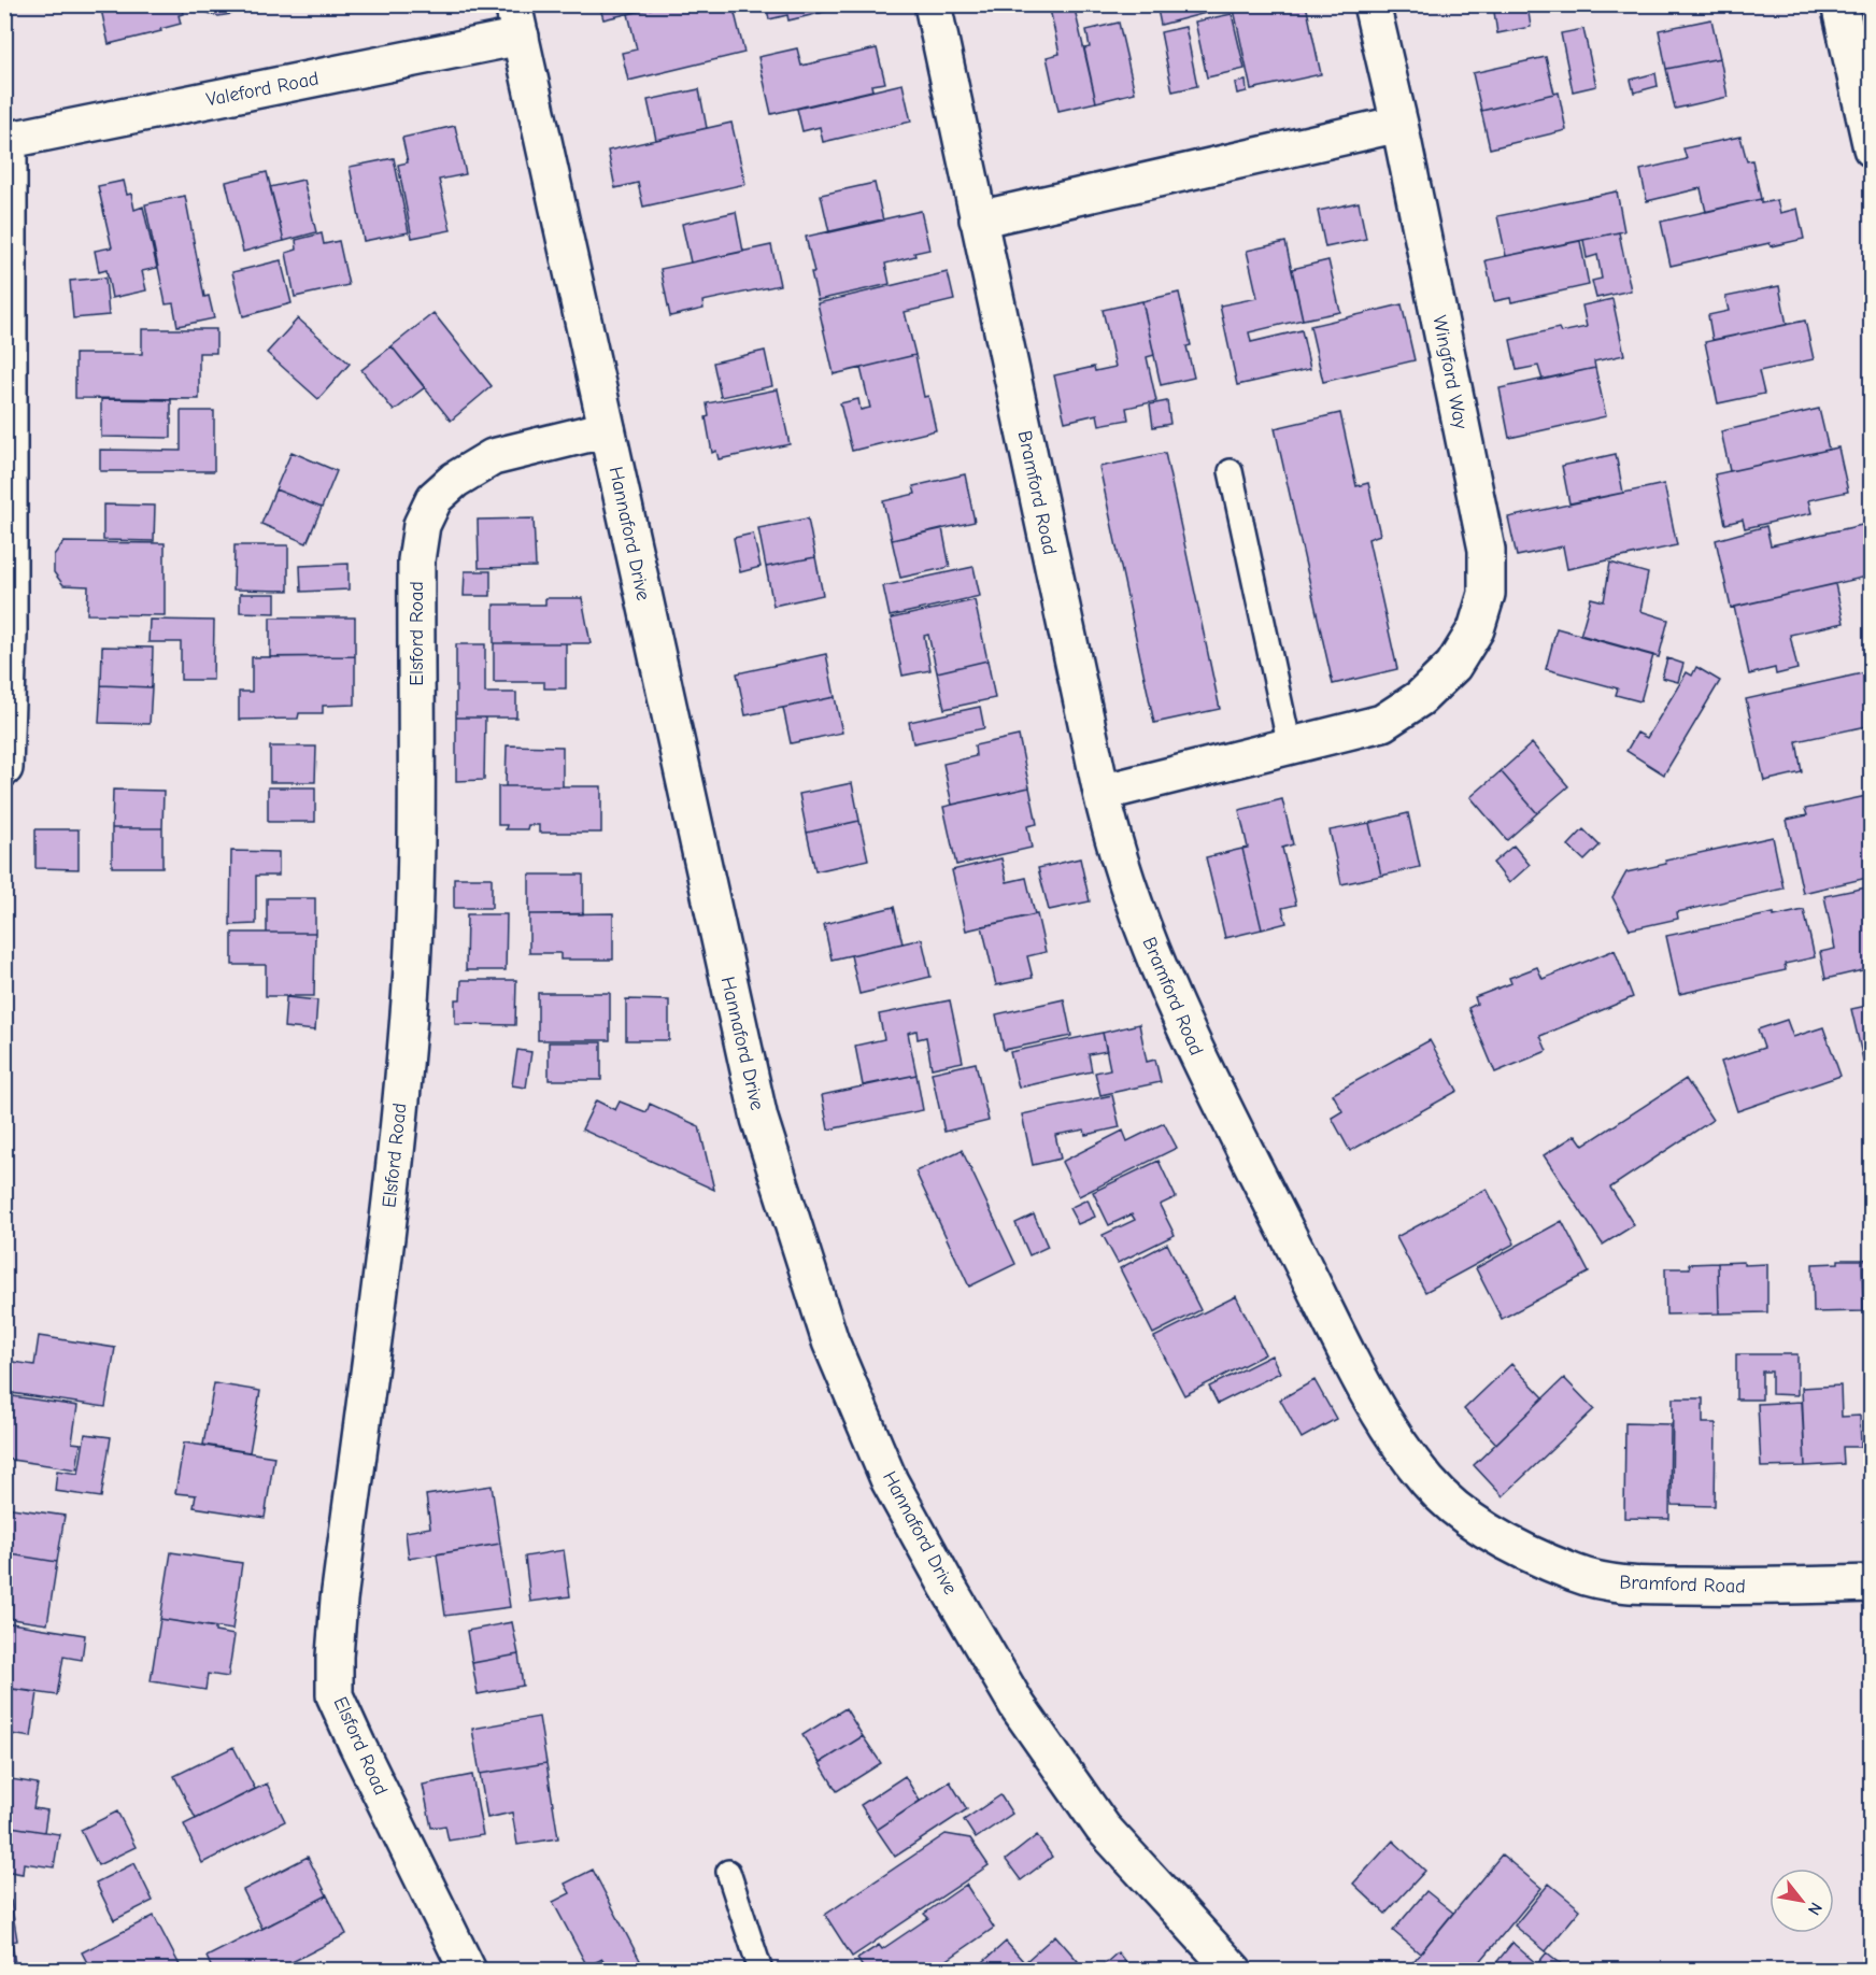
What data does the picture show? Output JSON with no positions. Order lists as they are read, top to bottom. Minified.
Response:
{"streets":{"street":["Valeford Road","Wingford Way","Bramford Road","Hannaford Drive","Elsford Road"]},"crossings":[["Valeford Road","Hannaford Drive"],["Wingford Way","Bramford Road"],["Hannaford Drive","Elsford Road"]],"north":"bottom right"}
